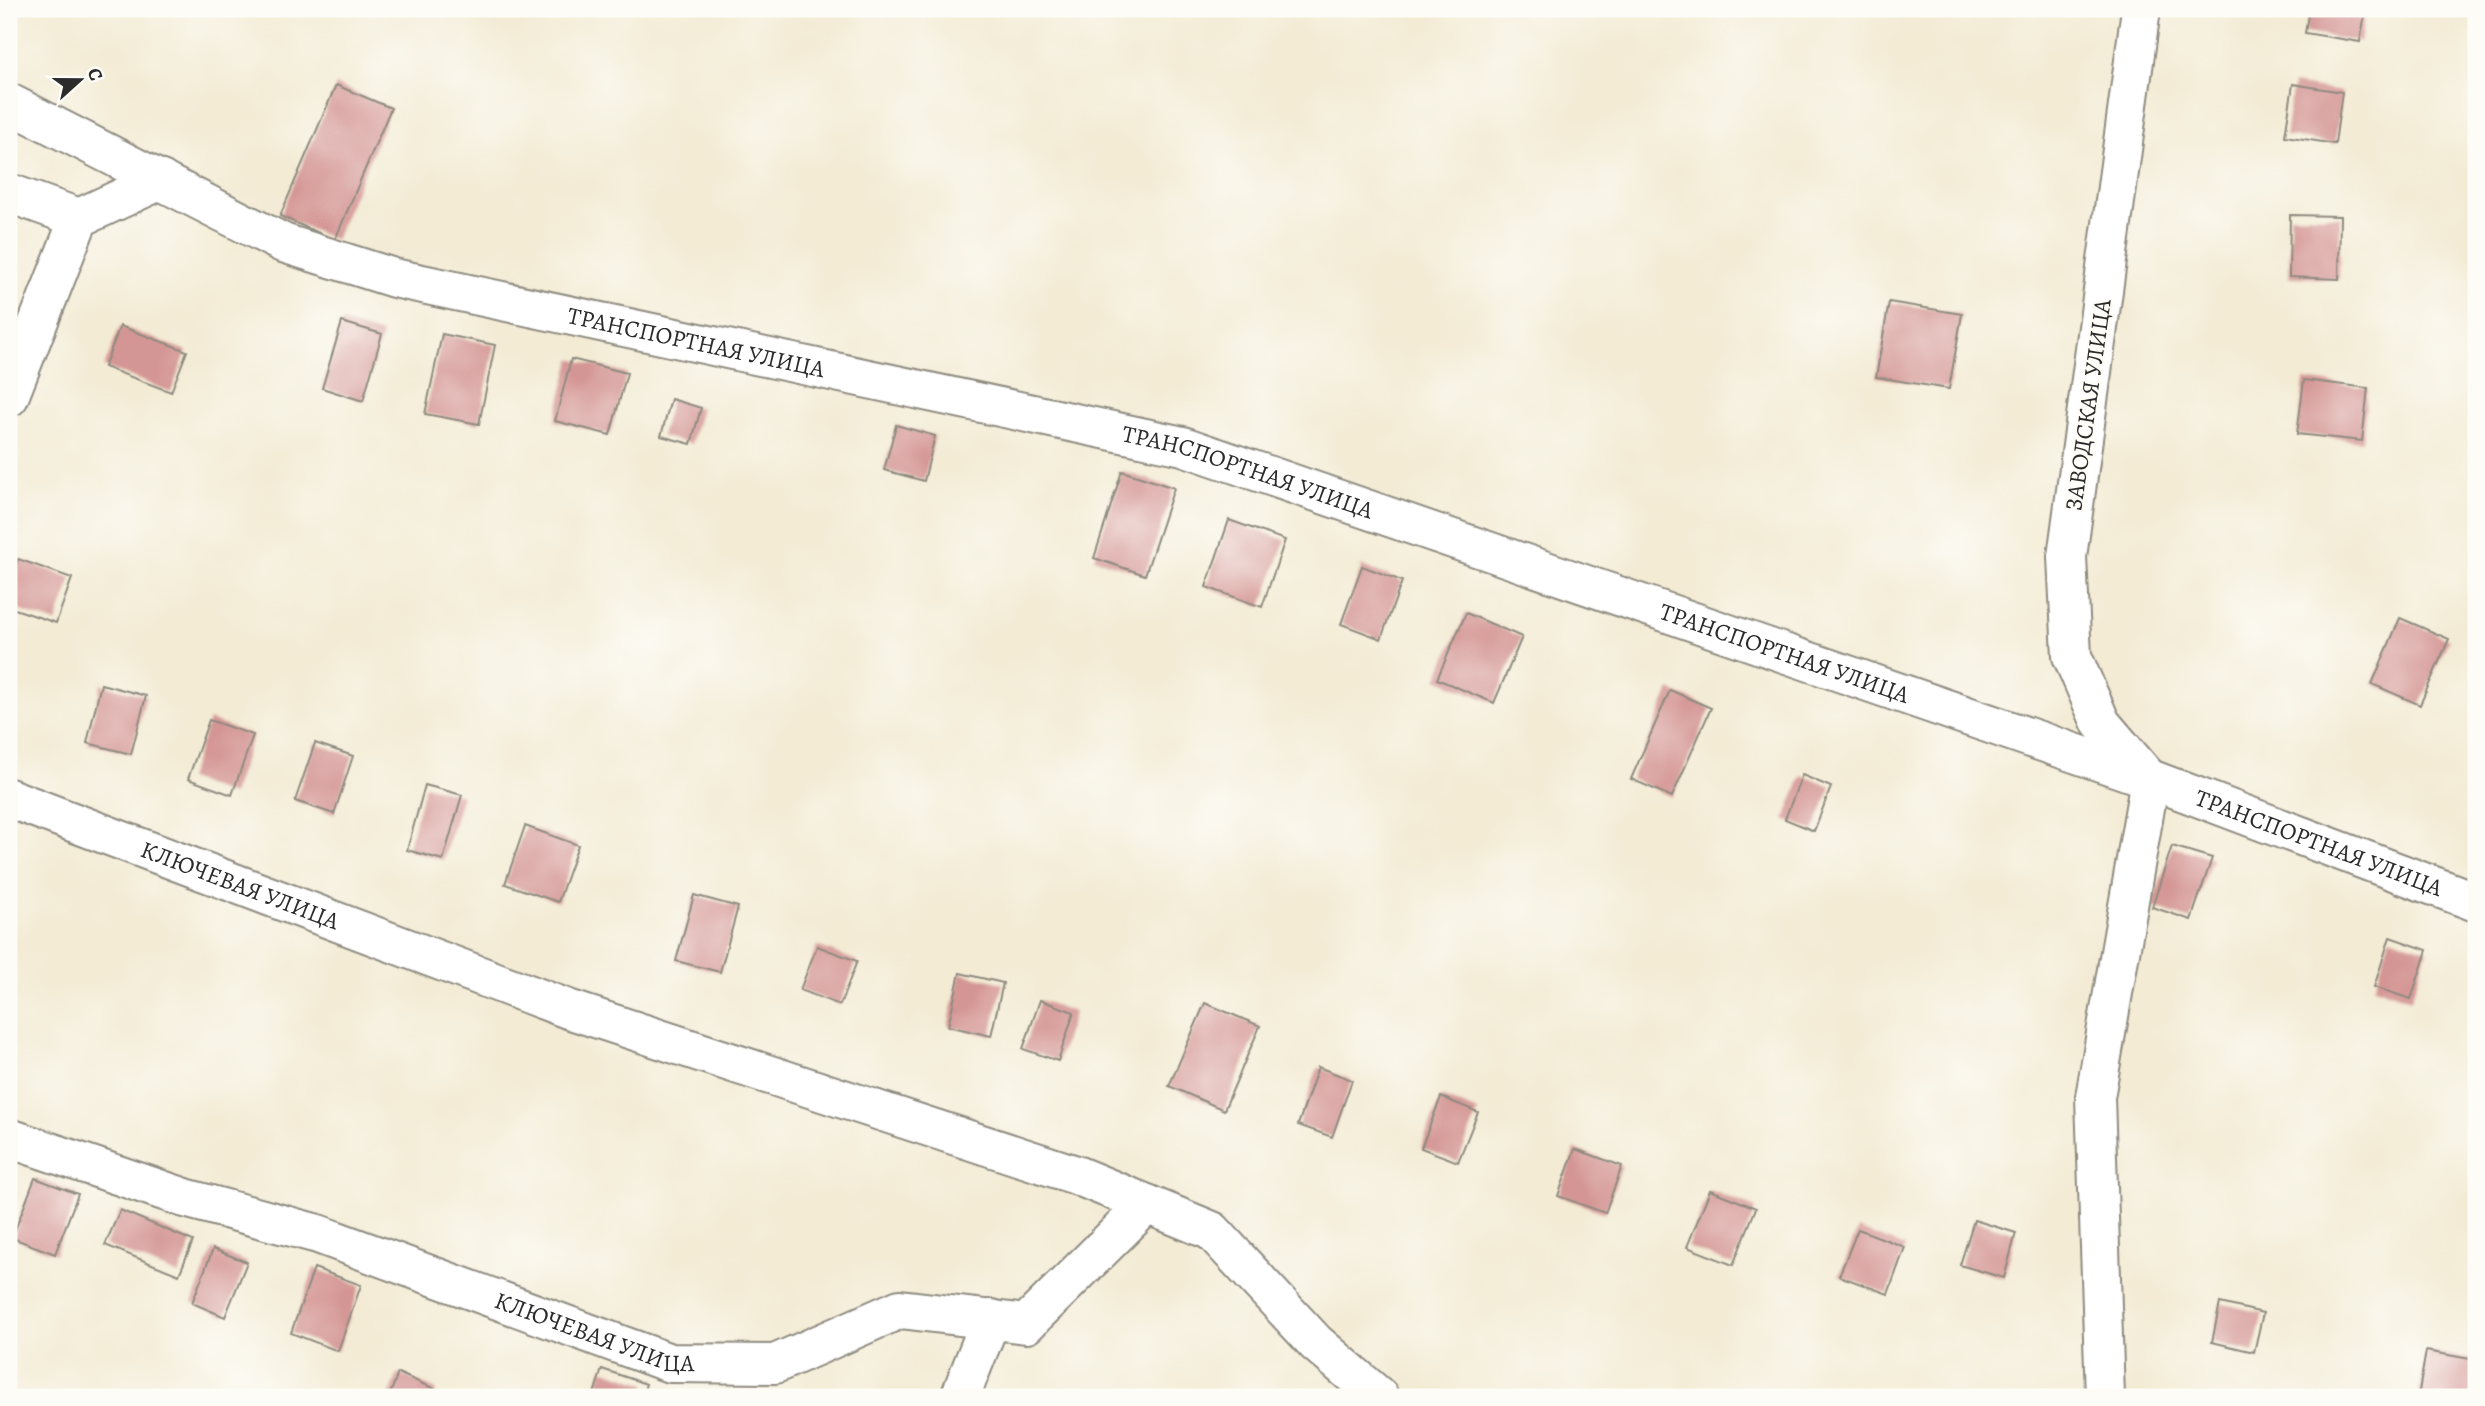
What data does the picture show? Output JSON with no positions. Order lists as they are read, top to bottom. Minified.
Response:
{"streets":{"street":["ТРАНСПОРТНАЯ УЛИЦА","ЗАВОДСКАЯ УЛИЦА","КЛЮЧЕВАЯ УЛИЦА"]},"crossings":[["ТРАНСПОРТНАЯ УЛИЦА","ЗАВОДСКАЯ УЛИЦА"]],"north":"right"}
